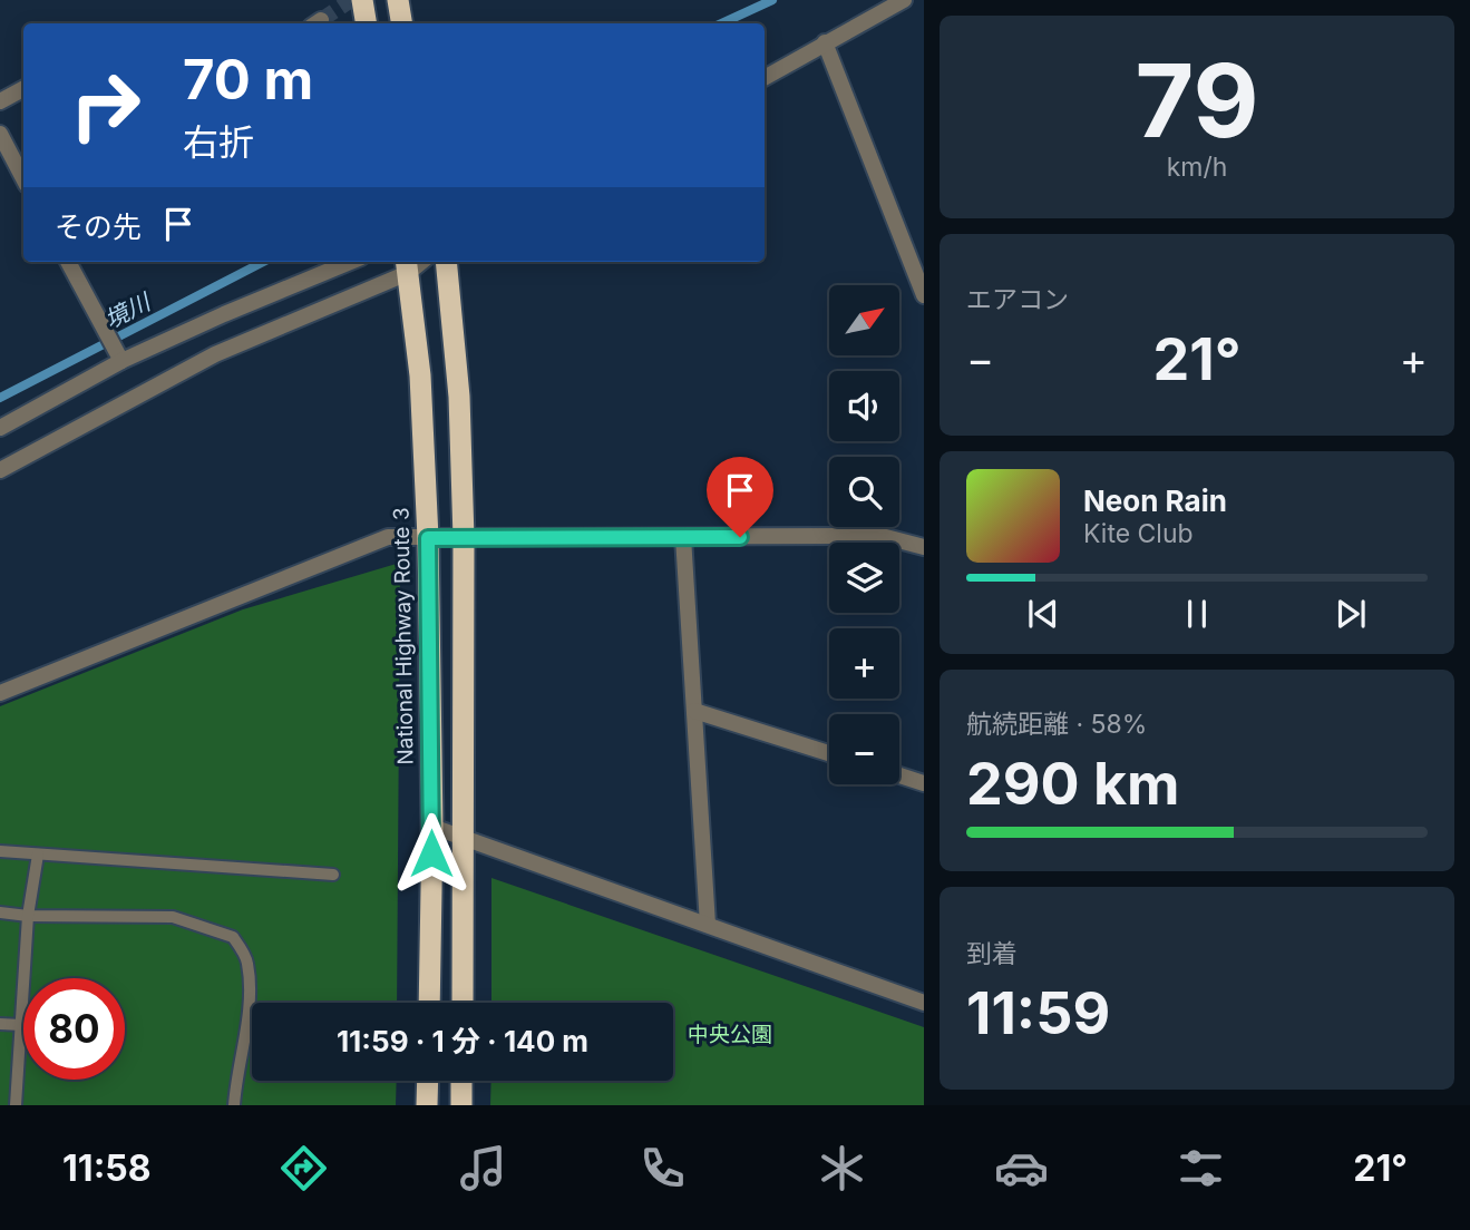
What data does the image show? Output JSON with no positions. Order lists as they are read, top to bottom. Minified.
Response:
{"streets":{"highway":["National Highway Route 3"]},"water":["境川"],"parks":["中央公園"],"north":"top right","page":{"tile":[["79","km/h"],"エアコン",["航続距離 · 58%","290 km"],["到着","11:59"]],"turn":["70 m","右折"],"then":"その先","map_buttons":["+","−"],"heat":["−","21°","+"],"song":["Neon Rain","Kite Club"],"limit":"80","trip":"11:59 · 1 分 · 140 m","tabs":["11:58","21°"]}}
